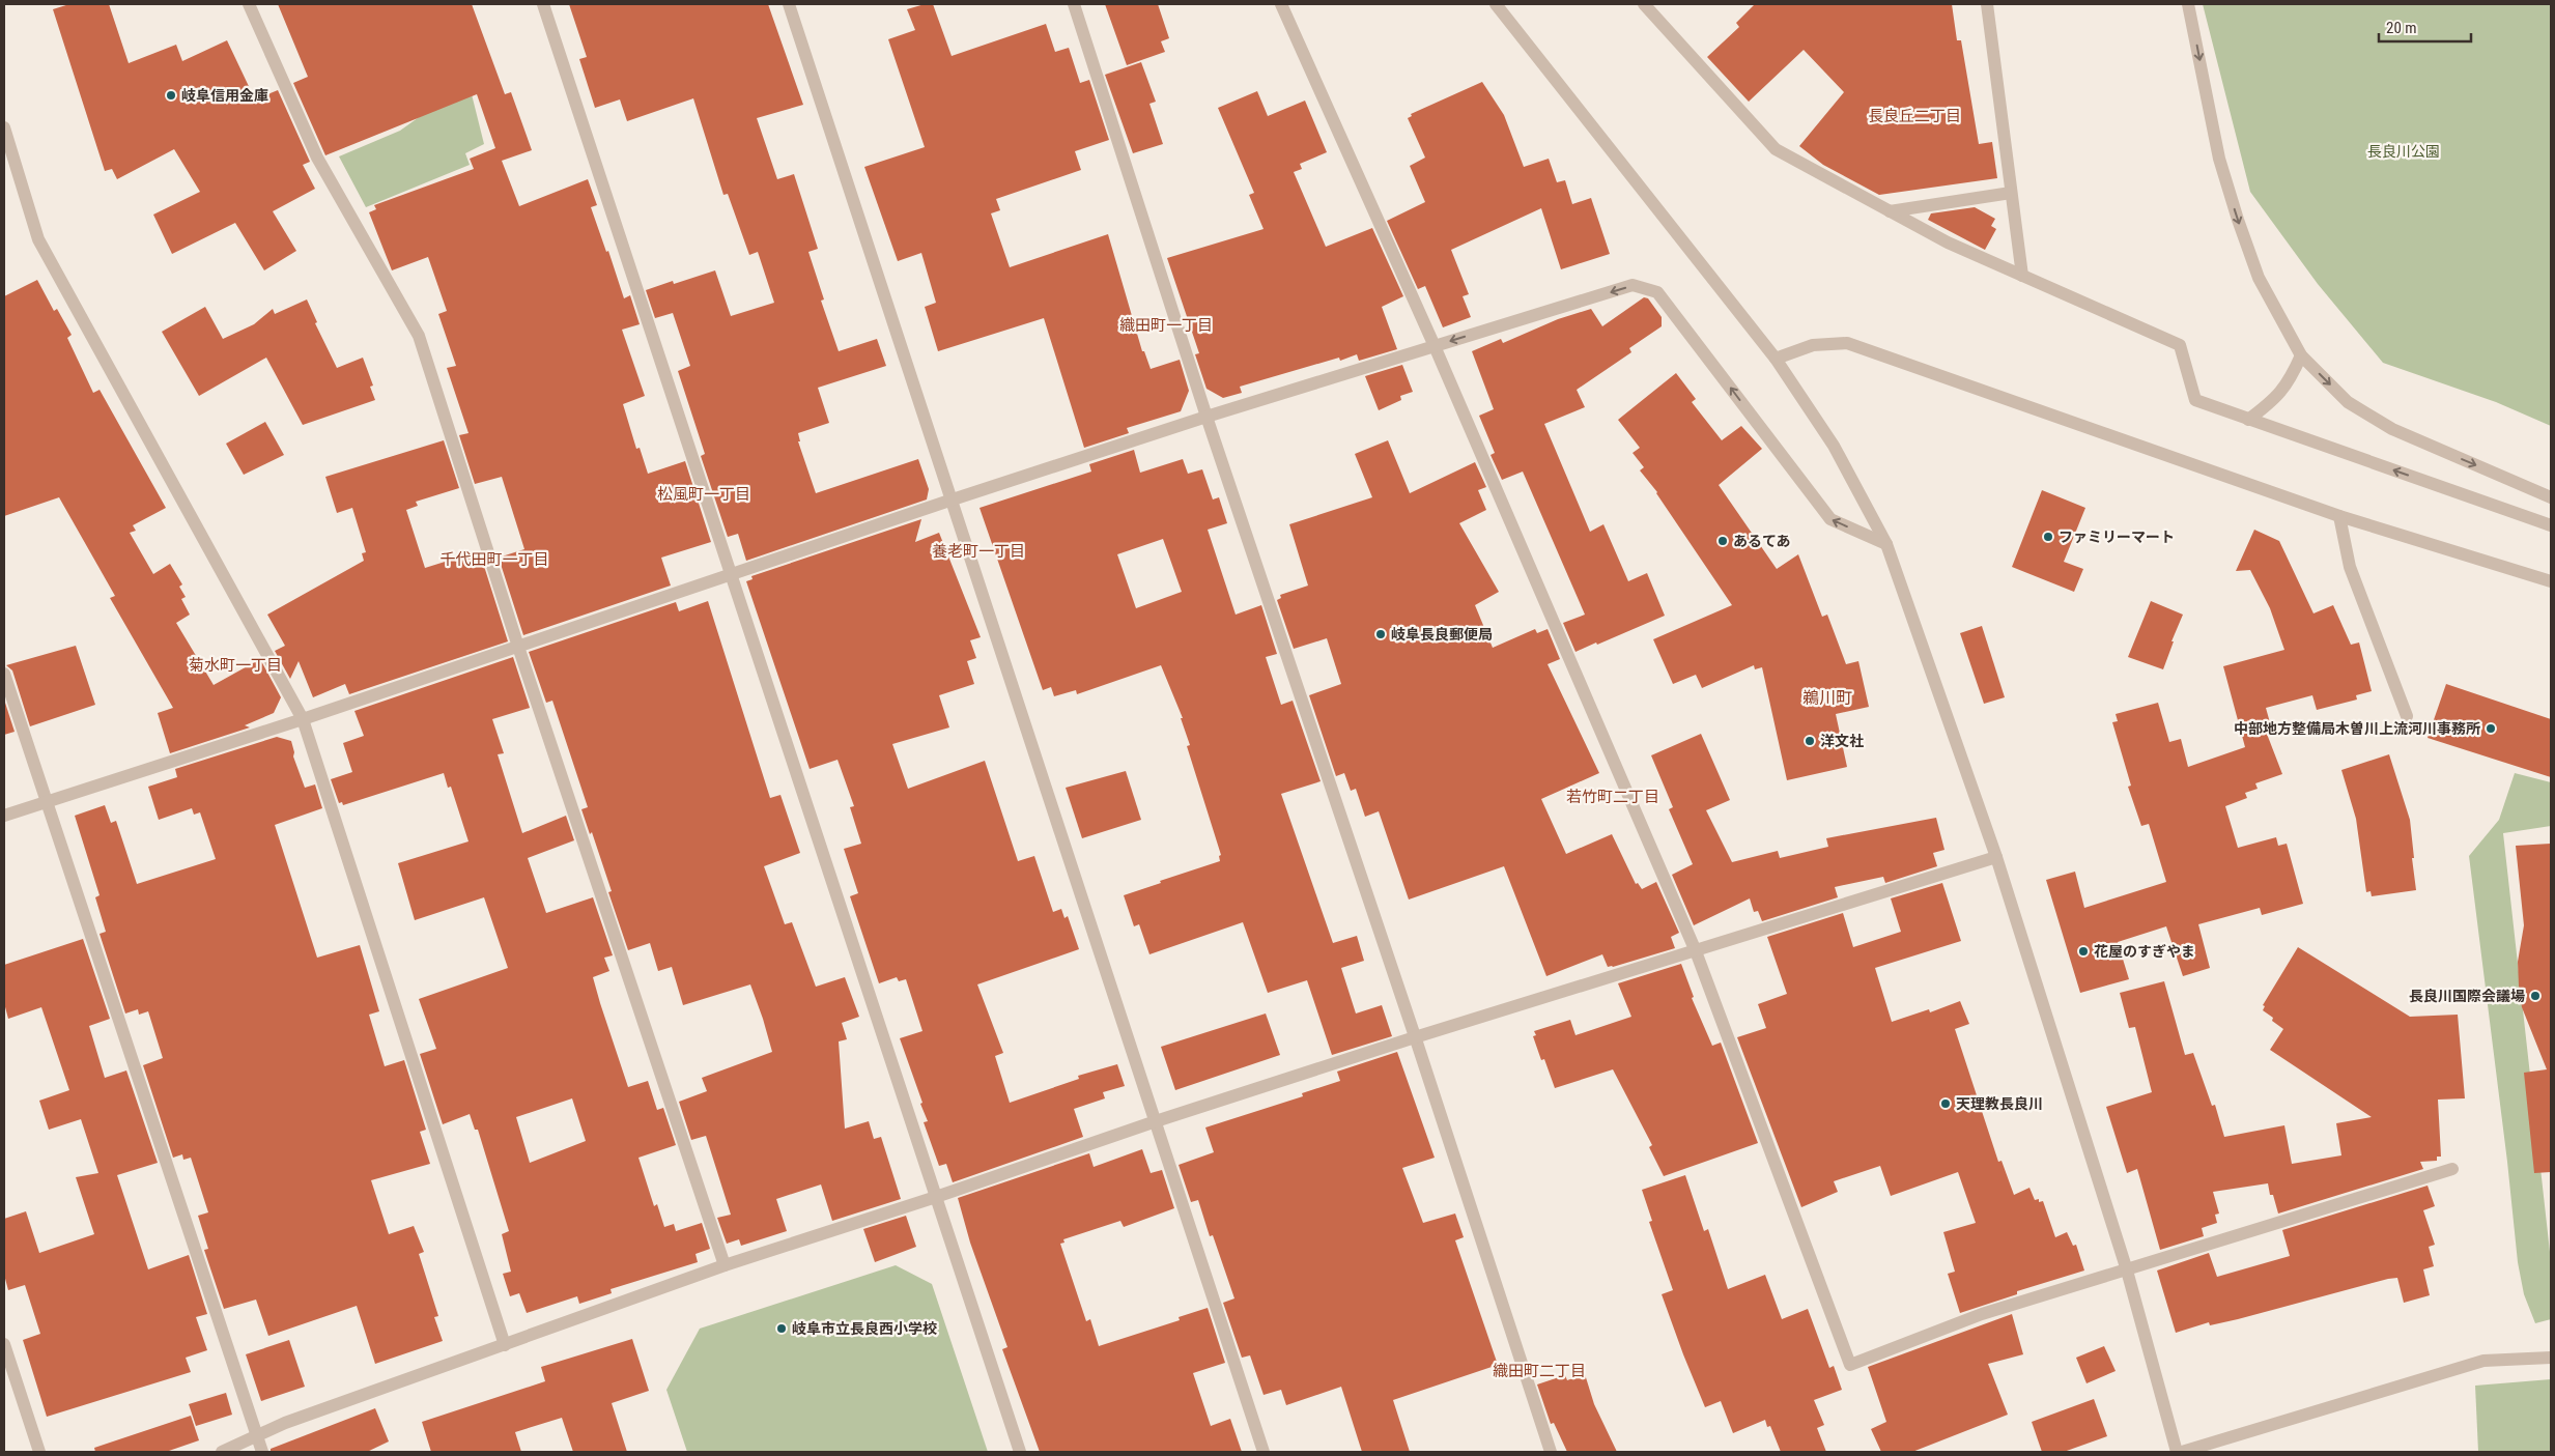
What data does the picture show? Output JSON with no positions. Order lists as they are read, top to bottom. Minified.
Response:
{"districts":["長良丘二丁目","織田町一丁目","松風町一丁目","養老町一丁目","千代田町一丁目","菊水町一丁目","鵜川町","若竹町二丁目","織田町二丁目"],"parks":["長良川公園"],"places":["岐阜信用金庫","ファミリーマート","あるてあ","岐阜長良郵便局","中部地方整備局木曽川上流河川事務所","洋文社","花屋のすぎやま","長良川国際会議場","天理教長良川","岐阜市立長良西小学校"],"scale_bar":"20 m"}
